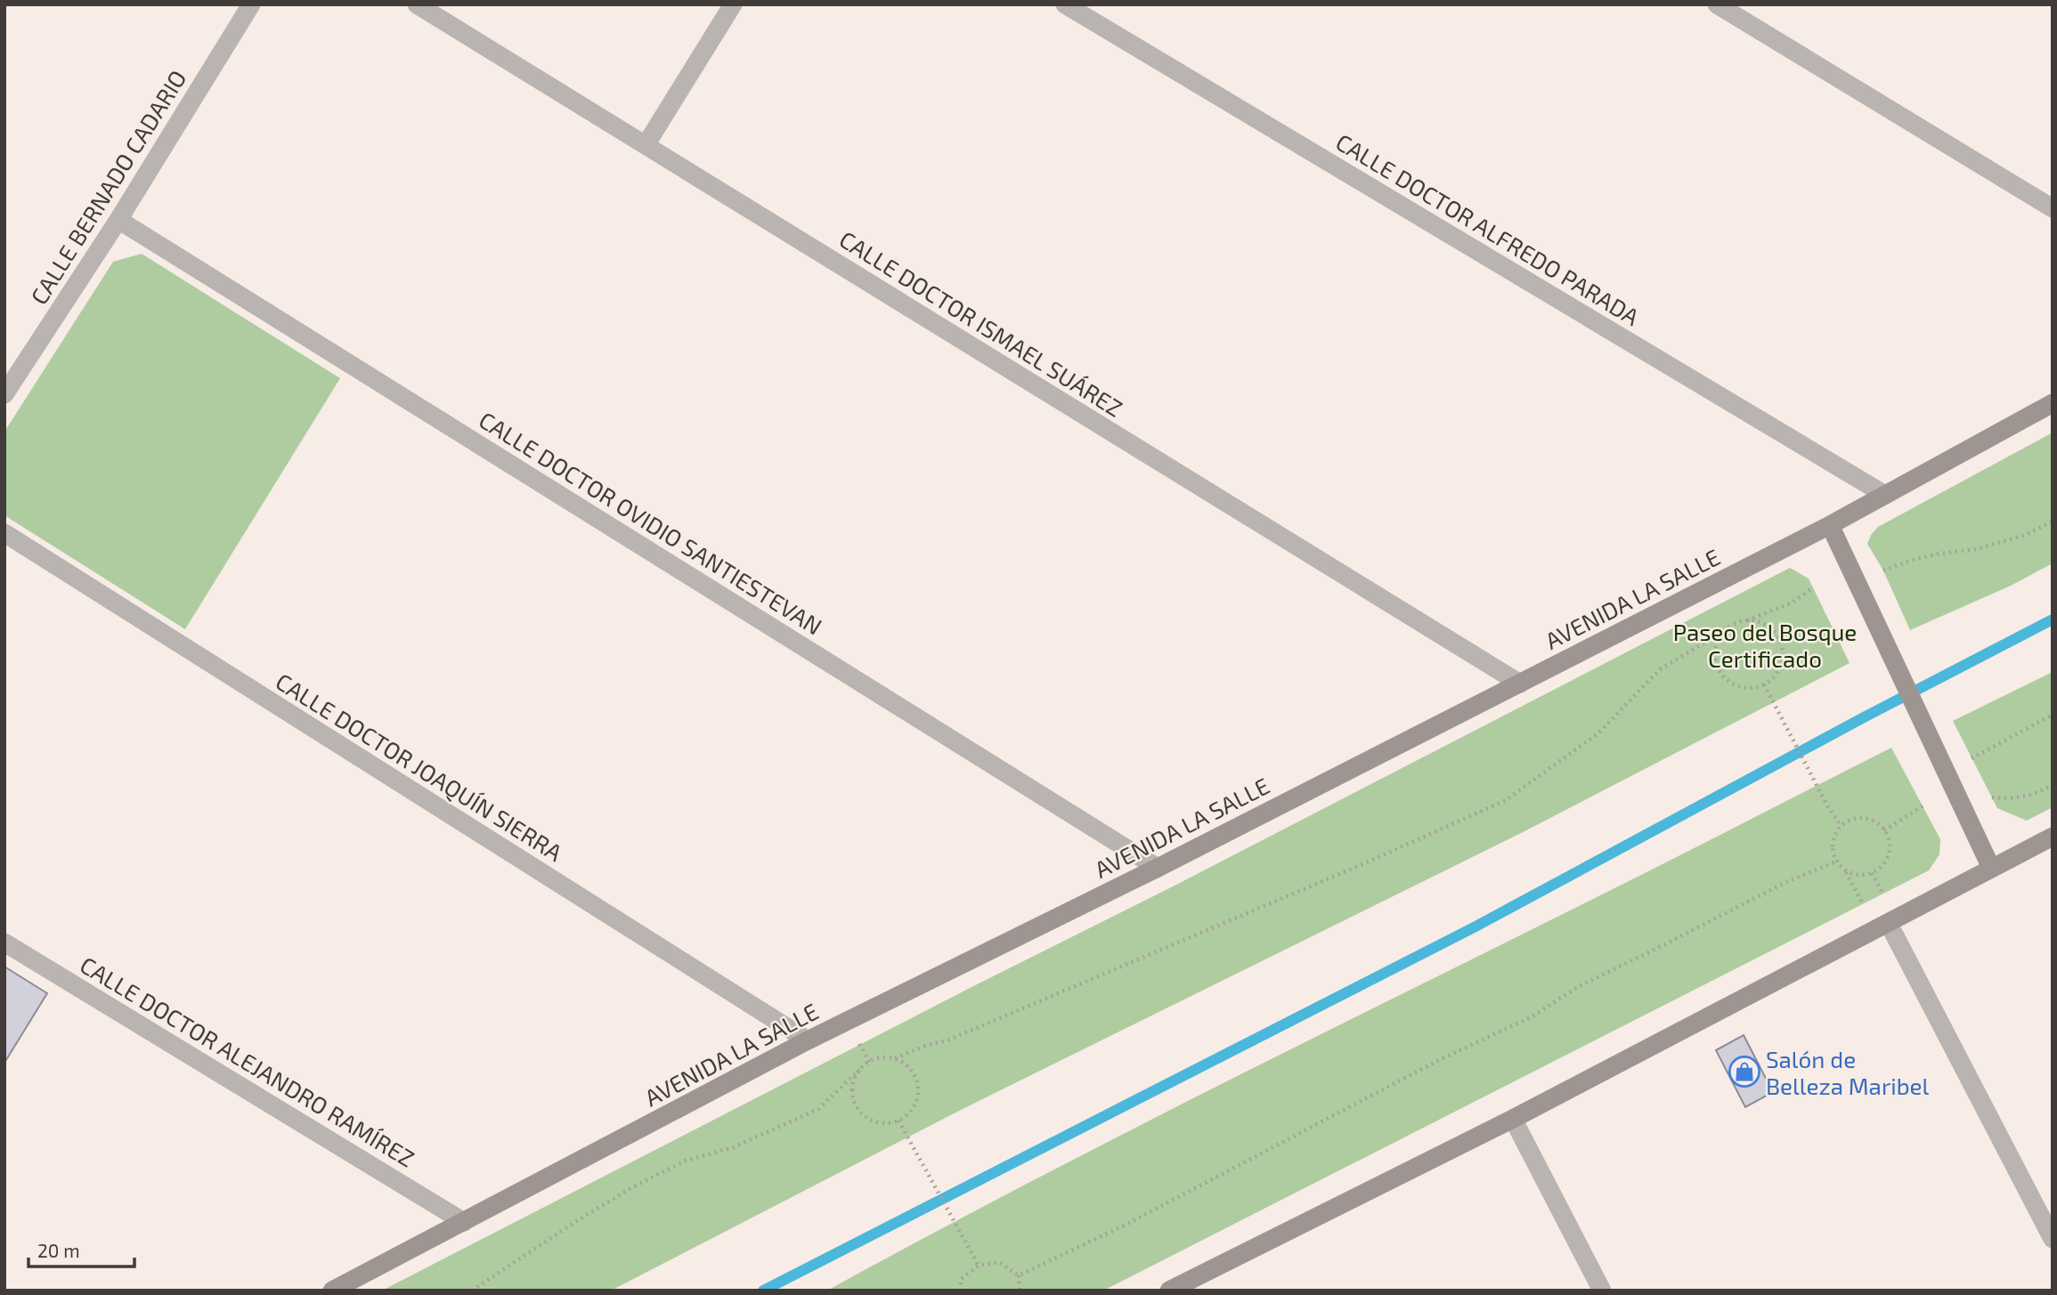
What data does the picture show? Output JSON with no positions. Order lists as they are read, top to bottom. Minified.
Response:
{"streets":{"main road":["AVENIDA LA SALLE"],"street":["CALLE BERNADO CADARIO","CALLE DOCTOR ALFREDO PARADA","CALLE DOCTOR ISMAEL SUÁREZ","CALLE DOCTOR OVIDIO SANTIESTEVAN","CALLE DOCTOR JOAQUÍN SIERRA","CALLE DOCTOR ALEJANDRO RAMÍREZ"]},"crossings":[["CALLE BERNADO CADARIO","CALLE DOCTOR OVIDIO SANTIESTEVAN"],["CALLE DOCTOR ALFREDO PARADA","AVENIDA LA SALLE"],["CALLE DOCTOR ISMAEL SUÁREZ","AVENIDA LA SALLE"],["CALLE DOCTOR OVIDIO SANTIESTEVAN","AVENIDA LA SALLE"],["AVENIDA LA SALLE","CALLE DOCTOR JOAQUÍN SIERRA"],["AVENIDA LA SALLE","CALLE DOCTOR ALEJANDRO RAMÍREZ"]],"parks":["Paseo del Bosque Certificado"],"places":{"shop":["Salón de Belleza Maribel"]},"scale_bar":"20 m"}
